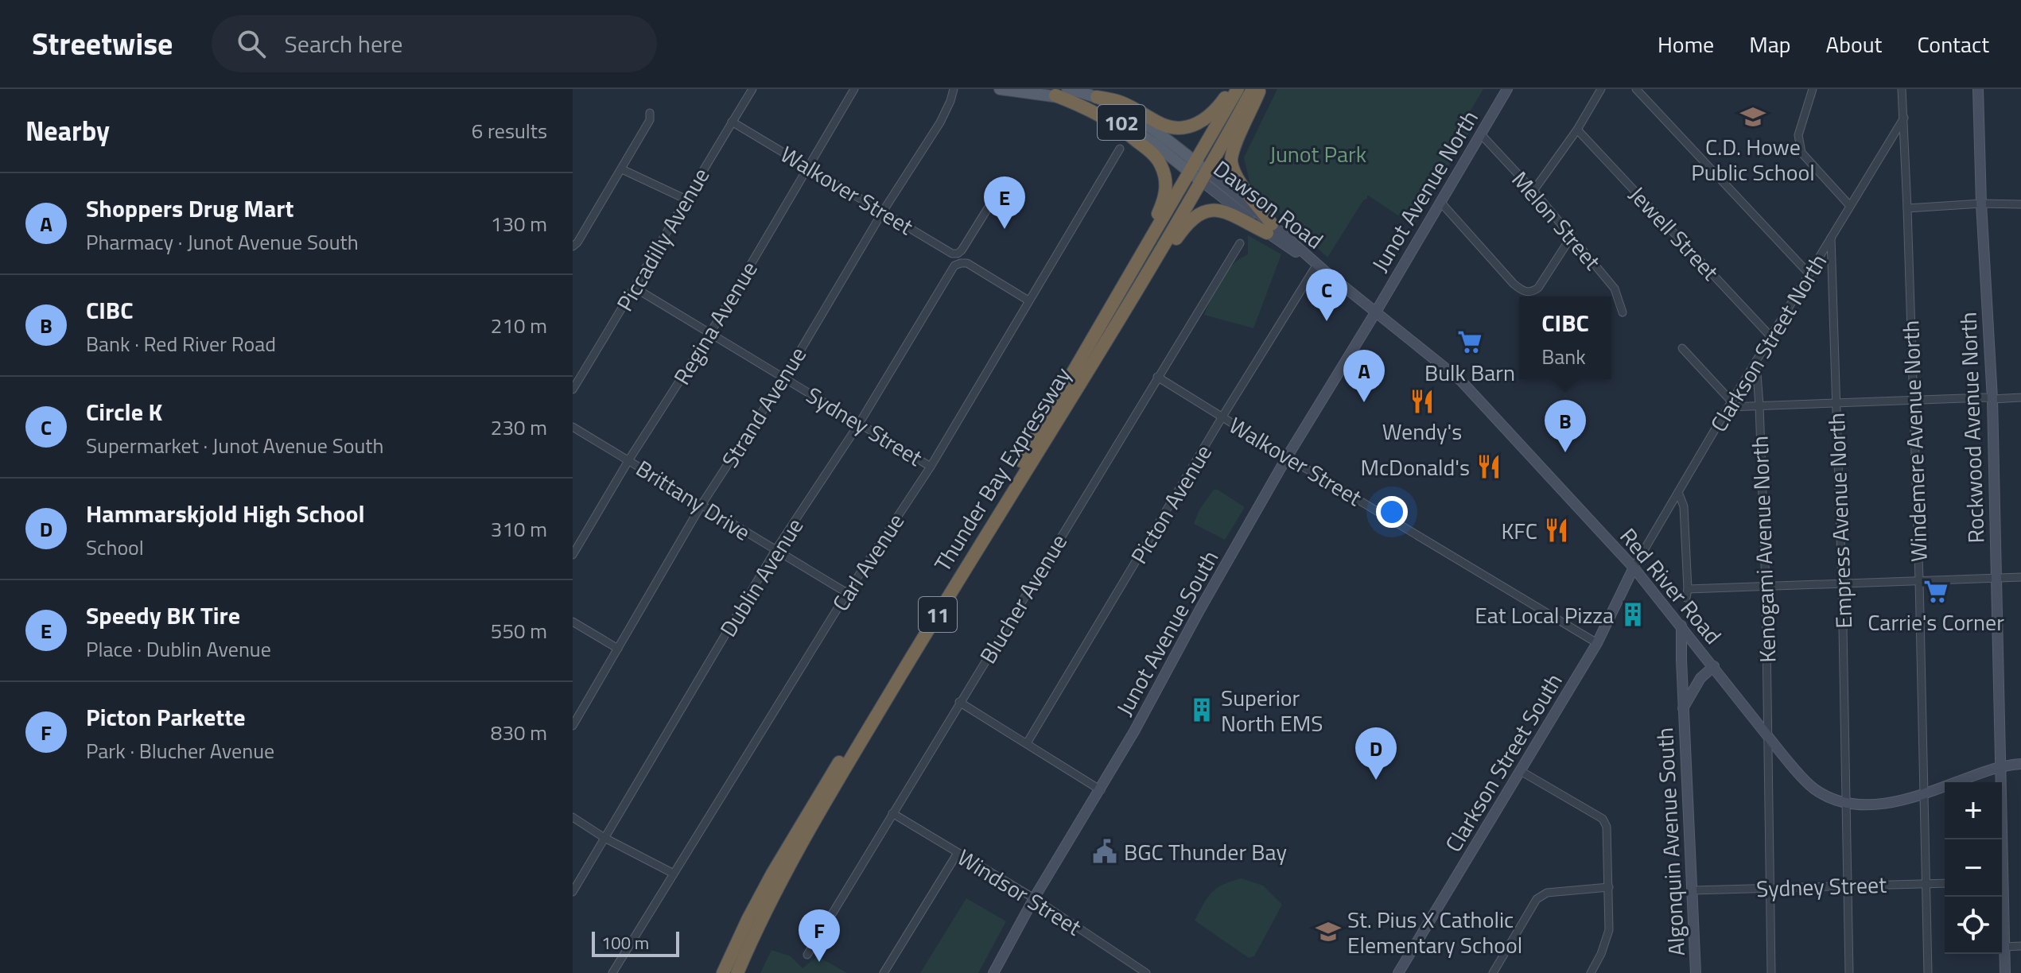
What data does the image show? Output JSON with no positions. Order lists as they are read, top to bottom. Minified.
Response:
{"streets":{"highway":["Thunder Bay Expressway","11"],"main road":["102","Junot Avenue North","Dawson Road","Rockwood Avenue North","Red River Road","Junot Avenue South","Clarkson Street South","Algonquin Avenue South"],"street":["Walkover Street","Melon Street","Jewell Street","Piccadilly Avenue","Regina Avenue","Clarkson Street North","Strand Avenue","Sydney Street","Windemere Avenue North","Brittany Drive","Picton Avenue","Empress Avenue North","Kenogami Avenue North","Carl Avenue","Dublin Avenue","Blucher Avenue","Windsor Street"]},"crossings":[["Walkover Street","Piccadilly Avenue"],["Walkover Street","Regina Avenue"],["Walkover Street","Strand Avenue"],["Walkover Street","Picton Avenue"],["Walkover Street","Blucher Avenue"],["Walkover Street","Junot Avenue South"],["Walkover Street","Clarkson Street South"],["Junot Avenue North","Melon Street"],["Junot Avenue North","Red River Road"],["Junot Avenue North","Junot Avenue South"],["Dawson Road","Thunder Bay Expressway"],["Dawson Road","Picton Avenue"],["Dawson Road","Red River Road"],["Jewell Street","Clarkson Street North"],["Piccadilly Avenue","Sydney Street"],["Regina Avenue","Sydney Street"],["Regina Avenue","Brittany Drive"],["Clarkson Street North","Windemere Avenue North"],["Clarkson Street North","Empress Avenue North"],["Clarkson Street North","Kenogami Avenue North"],["Clarkson Street North","Red River Road"],["Clarkson Street North","Clarkson Street South"],["Strand Avenue","Sydney Street"],["Strand Avenue","Brittany Drive"],["Sydney Street","Windemere Avenue North"],["Sydney Street","Empress Avenue North"],["Sydney Street","Kenogami Avenue North"],["Sydney Street","Carl Avenue"],["Sydney Street","Dublin Avenue"],["Sydney Street","Algonquin Avenue South"],["Rockwood Avenue North","Red River Road"],["Windemere Avenue North","Red River Road"],["Brittany Drive","Carl Avenue"],["Brittany Drive","Dublin Avenue"],["Empress Avenue North","Red River Road"],["Kenogami Avenue North","Red River Road"],["Carl Avenue","Dublin Avenue"],["Red River Road","Junot Avenue South"],["Red River Road","Clarkson Street South"],["Red River Road","Algonquin Avenue South"],["Blucher Avenue","Windsor Street"],["Junot Avenue South","Windsor Street"]],"parks":["Junot Park"],"places":{"school or university":["C.D. Howe Public School","St. Pius X Catholic Elementary School"],"supermarket":["Bulk Barn","Carrie's Corner"],"restaurant":["Wendy's","McDonald's","KFC"],"building":["Eat Local Pizza","Superior North EMS"],"public building":["BGC Thunder Bay"]},"scale_bar":"100 m","page":{"header":"Streetwise","search":"Search here","nav":["Home","Map","About","Contact"],"heading":["Nearby","6 results"],"list":[{"mark":"A","name":"Shoppers Drug Mart","note":"Pharmacy · Junot Avenue South","value":"130 m"},{"mark":"B","name":"CIBC","note":"Bank · Red River Road","value":"210 m"},{"mark":"C","name":"Circle K","note":"Supermarket · Junot Avenue South","value":"230 m"},{"mark":"D","name":"Hammarskjold High School","note":"School","value":"310 m"},{"mark":"E","name":"Speedy BK Tire","note":"Place · Dublin Avenue","value":"550 m"},{"mark":"F","name":"Picton Parkette","note":"Park · Blucher Avenue","value":"830 m"}],"pins":["E","C","A","B","D","F"],"popup":["CIBC","Bank"],"map_buttons":["+","−"],"scale":"100 m"}}
